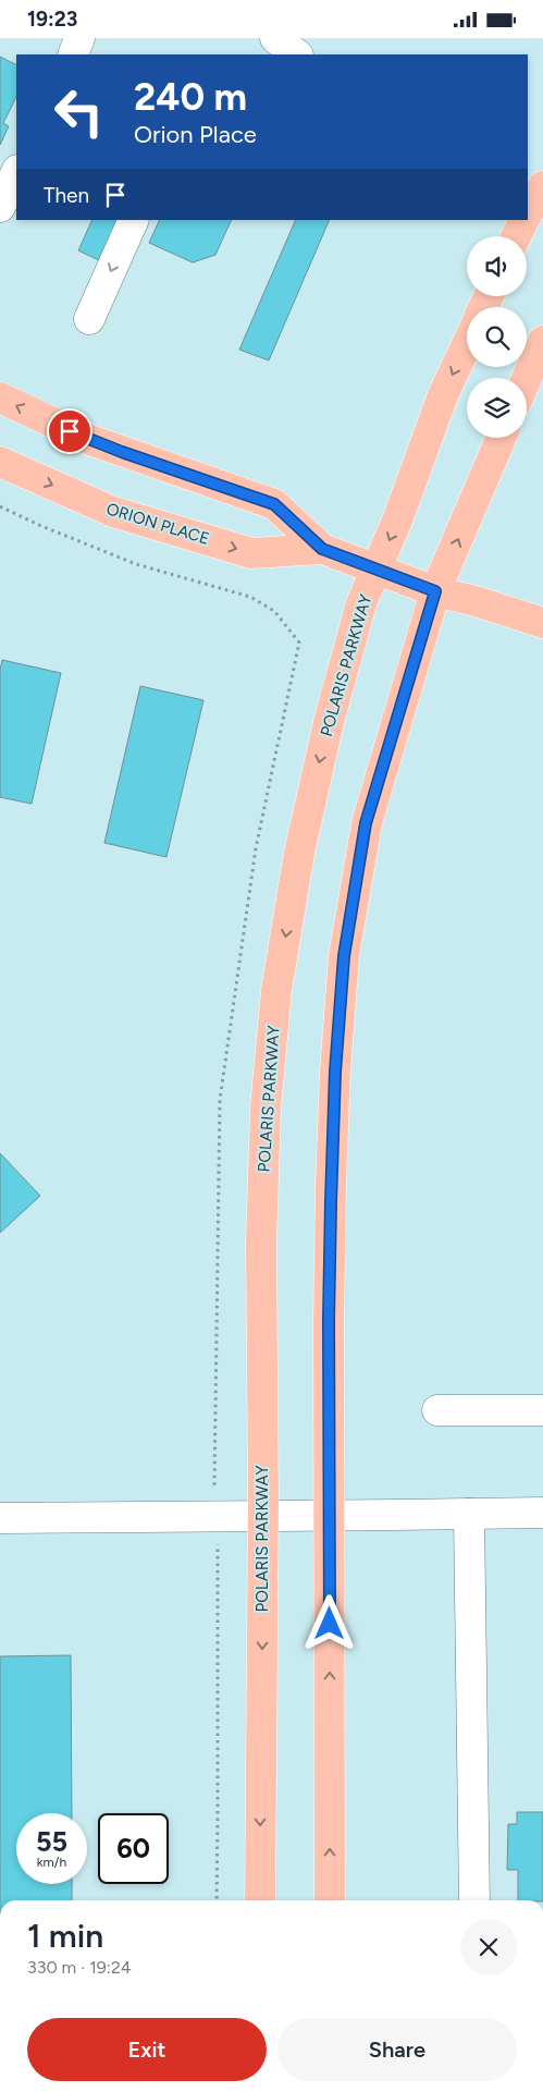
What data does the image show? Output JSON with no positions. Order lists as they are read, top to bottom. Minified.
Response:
{"streets":{"main road":["ORION PLACE","POLARIS PARKWAY"]},"crossings":[["ORION PLACE","POLARIS PARKWAY"]],"page":{"status":"19:23","turn":["240 m","Orion Place"],"then":"Then","speed":"55 km/h","limit":"60","heading":["1 min","330 m · 19:24"],"buttons":["Exit","Share"]}}
